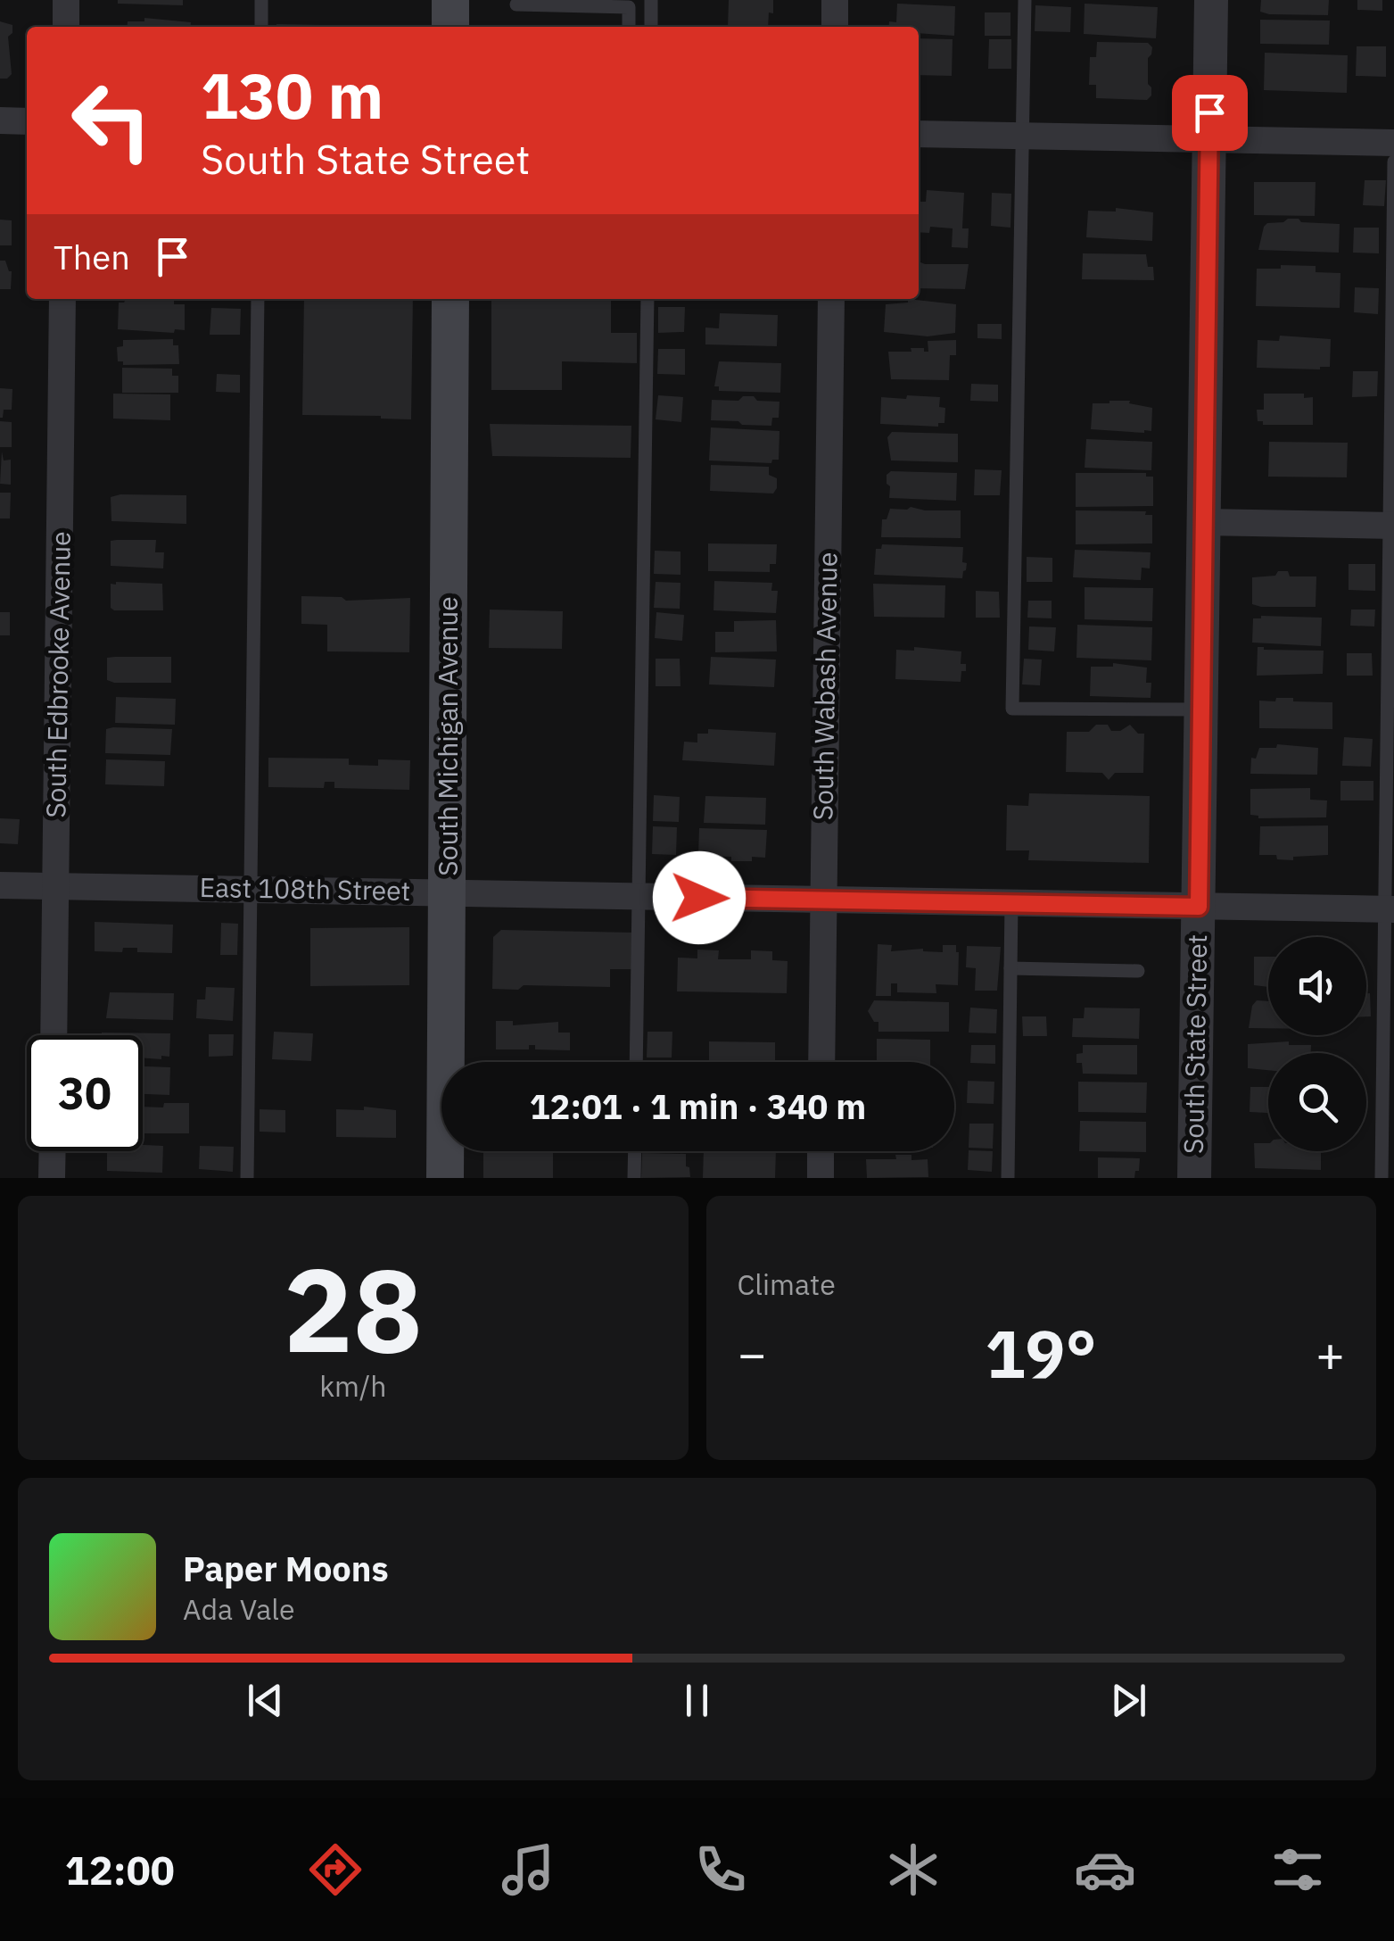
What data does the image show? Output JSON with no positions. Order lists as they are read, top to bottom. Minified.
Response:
{"streets":{"main road":["South Michigan Avenue"],"street":["South Edbrooke Avenue","South Wabash Avenue","East 108th Street","South State Street"]},"crossings":[["South Edbrooke Avenue","East 108th Street"],["South Wabash Avenue","East 108th Street"],["South Michigan Avenue","East 108th Street"],["East 108th Street","South State Street"]],"page":{"turn":["130 m","South State Street"],"then":"Then","limit":"30","trip":"12:01 · 1 min · 340 m","tile":[["28","km/h"],"Climate"],"heat":["−","19°","+"],"song":["Paper Moons","Ada Vale"],"tabs":"12:00"}}
